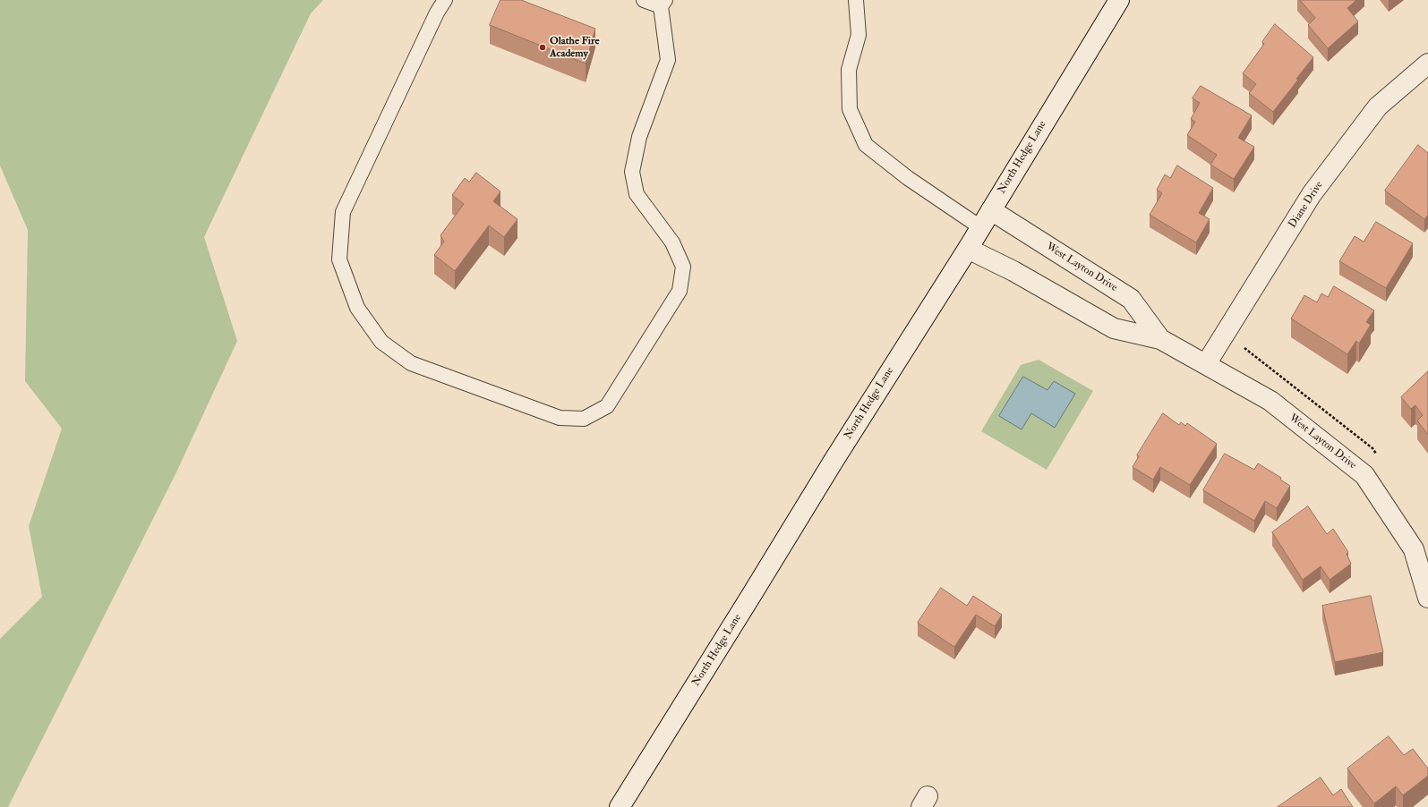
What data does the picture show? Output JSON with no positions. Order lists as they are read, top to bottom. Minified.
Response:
{"streets":{"street":["North Hedge Lane","Diane Drive","West Layton Drive"]},"crossings":[["North Hedge Lane","West Layton Drive"],["Diane Drive","West Layton Drive"]],"places":["Olathe Fire Academy"]}
